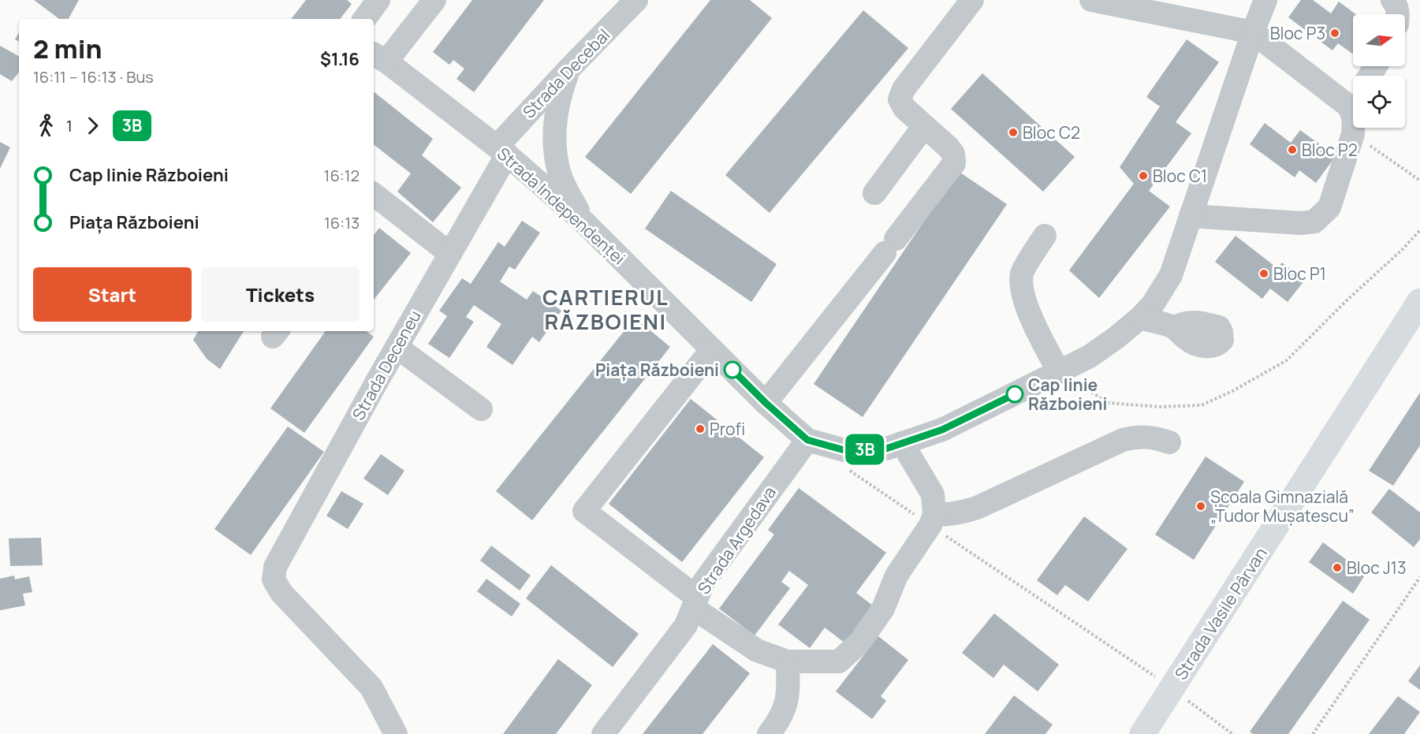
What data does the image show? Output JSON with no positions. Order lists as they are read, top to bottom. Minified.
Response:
{"streets":{"main road":["Strada Vasile Pârvan"],"street":["Strada Decebal","Strada Independenței","Strada Deceneu","Strada Argedava"]},"crossings":[["Strada Decebal","Strada Independenței"],["Strada Decebal","Strada Deceneu"],["Strada Independenței","Strada Deceneu"],["Strada Independenței","Strada Argedava"]],"districts":["CARTIERUL RĂZBOIENI"],"places":["Bloc P3","Bloc C2","Bloc P2","Bloc C1","Bloc P1","Piața Războieni","Cap linie Războieni","Profi","Școala Gimnazială „Tudor Mușatescu”","Bloc J13"],"lines":["bus line 3B"],"north":"right","page":{"on_map":"3B","heading":["2 min","16:11 – 16:13 · Bus","$1.16"],"legs":["1","3B"],"list":[{"name":"Cap linie Războieni","value":"16:12"},{"name":"Piața Războieni","value":"16:13"}],"buttons":["Start","Tickets"]}}
